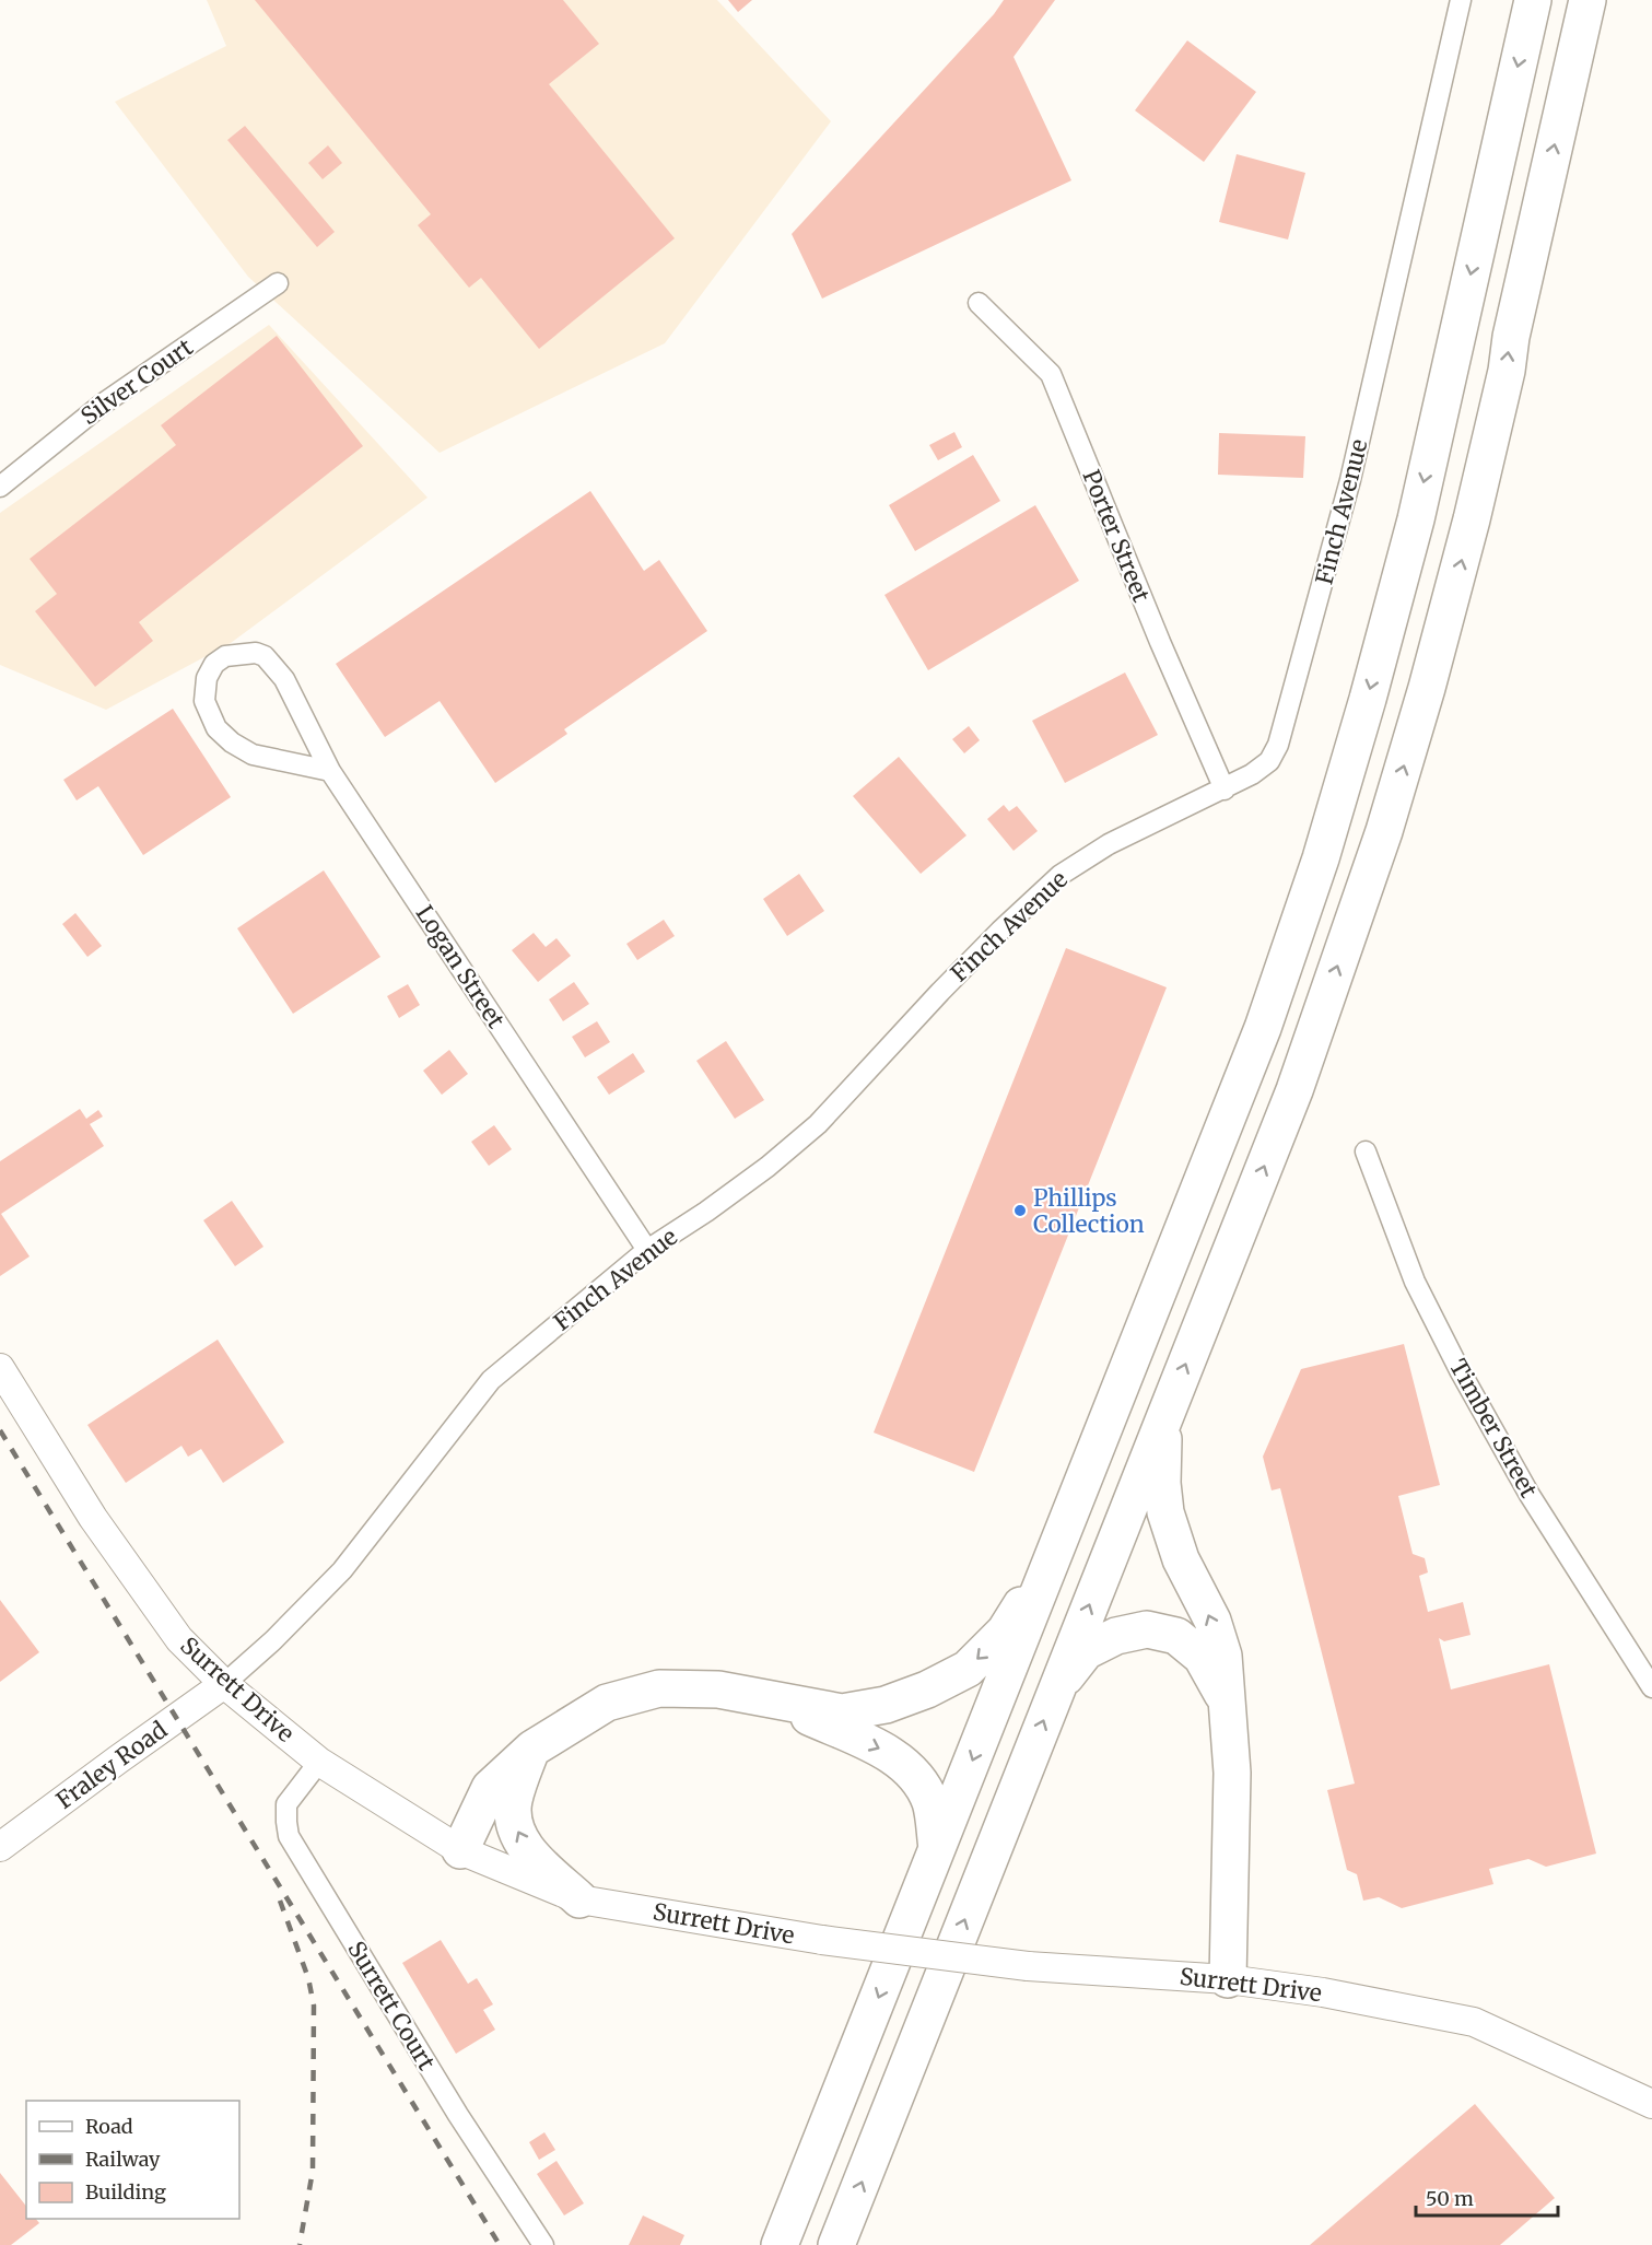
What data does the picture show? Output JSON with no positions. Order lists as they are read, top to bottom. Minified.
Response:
{"streets":{"street":["Silver Court","Finch Avenue","Porter Street","Logan Street","Timber Street","Surrett Drive","Fraley Road","Surrett Court"]},"crossings":[["Finch Avenue","Porter Street"],["Finch Avenue","Logan Street"],["Finch Avenue","Surrett Drive"],["Finch Avenue","Fraley Road"],["Surrett Drive","Fraley Road"],["Surrett Drive","Surrett Court"]],"places":["Phillips Collection"],"legend":["Road","Railway","Building"],"scale_bar":"50 m"}
